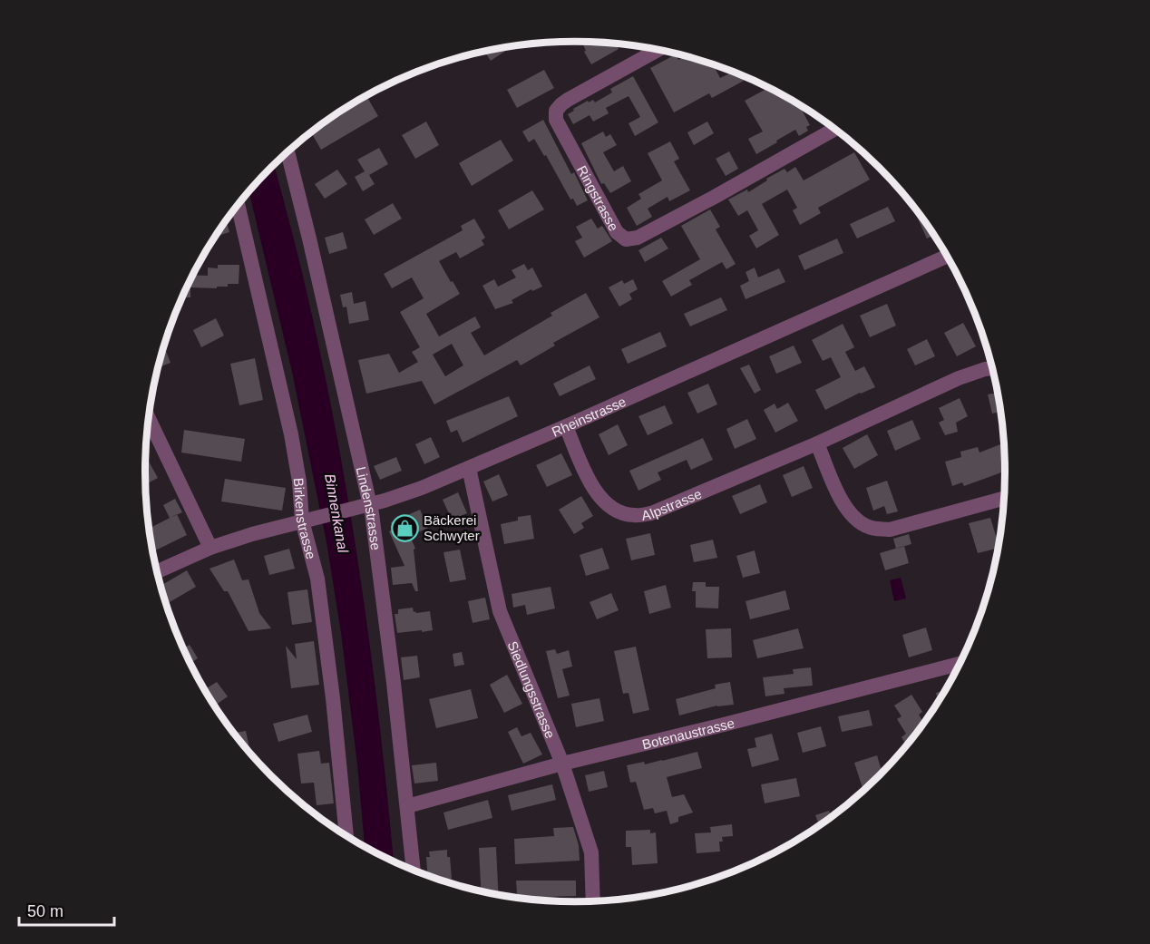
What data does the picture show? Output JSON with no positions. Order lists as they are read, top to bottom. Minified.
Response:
{"streets":{"street":["Ringstrasse","Rheinstrasse","Alpstrasse","Lindenstrasse","Birkenstrasse","Siedlungsstrasse","Botenaustrasse"]},"crossings":[["Rheinstrasse","Alpstrasse"],["Rheinstrasse","Lindenstrasse"],["Rheinstrasse","Birkenstrasse"],["Rheinstrasse","Siedlungsstrasse"],["Lindenstrasse","Botenaustrasse"],["Siedlungsstrasse","Botenaustrasse"]],"water":["Binnenkanal"],"places":{"shop":["Bäckerei Schwyter"]},"scale_bar":"50 m"}
